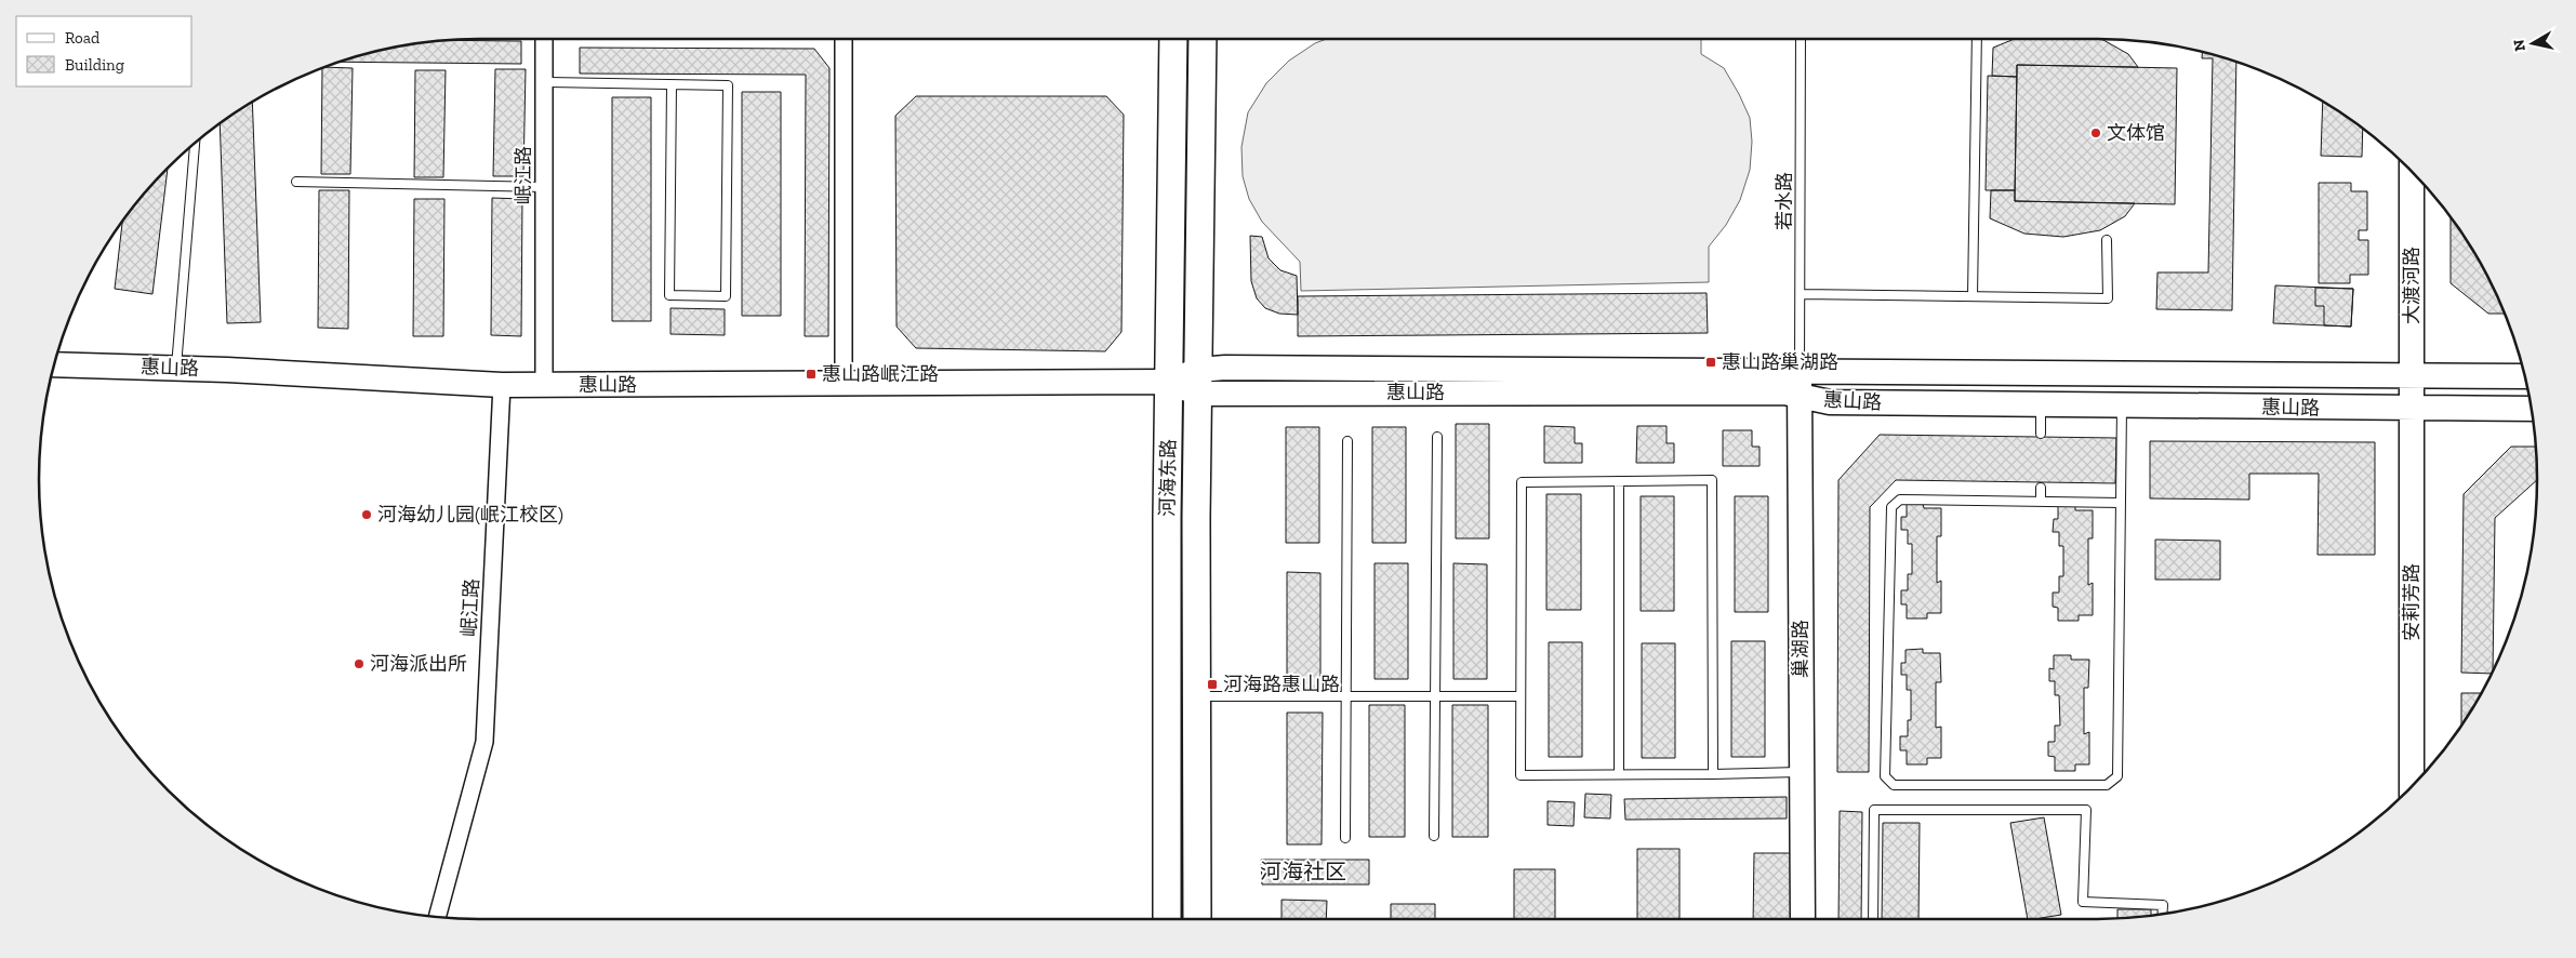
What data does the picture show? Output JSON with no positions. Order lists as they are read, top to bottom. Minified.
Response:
{"streets":{"main road":["河海东路"],"street":["岷江路","大渡河路","惠山路","安莉芳路","巢湖路"],"lane":["若水路"]},"crossings":[["岷江路","惠山路"],["若水路","惠山路"],["若水路","巢湖路"],["大渡河路","惠山路"],["大渡河路","安莉芳路"],["惠山路","河海东路"],["惠山路","安莉芳路"],["惠山路","巢湖路"]],"districts":["河海社区"],"places":{"other":["文体馆","河海幼儿园(岷江校区)","河海派出所"],"transit":["惠山路巢湖路","惠山路岷江路","河海路惠山路"]},"legend":["Road","Building"],"north":"left"}
